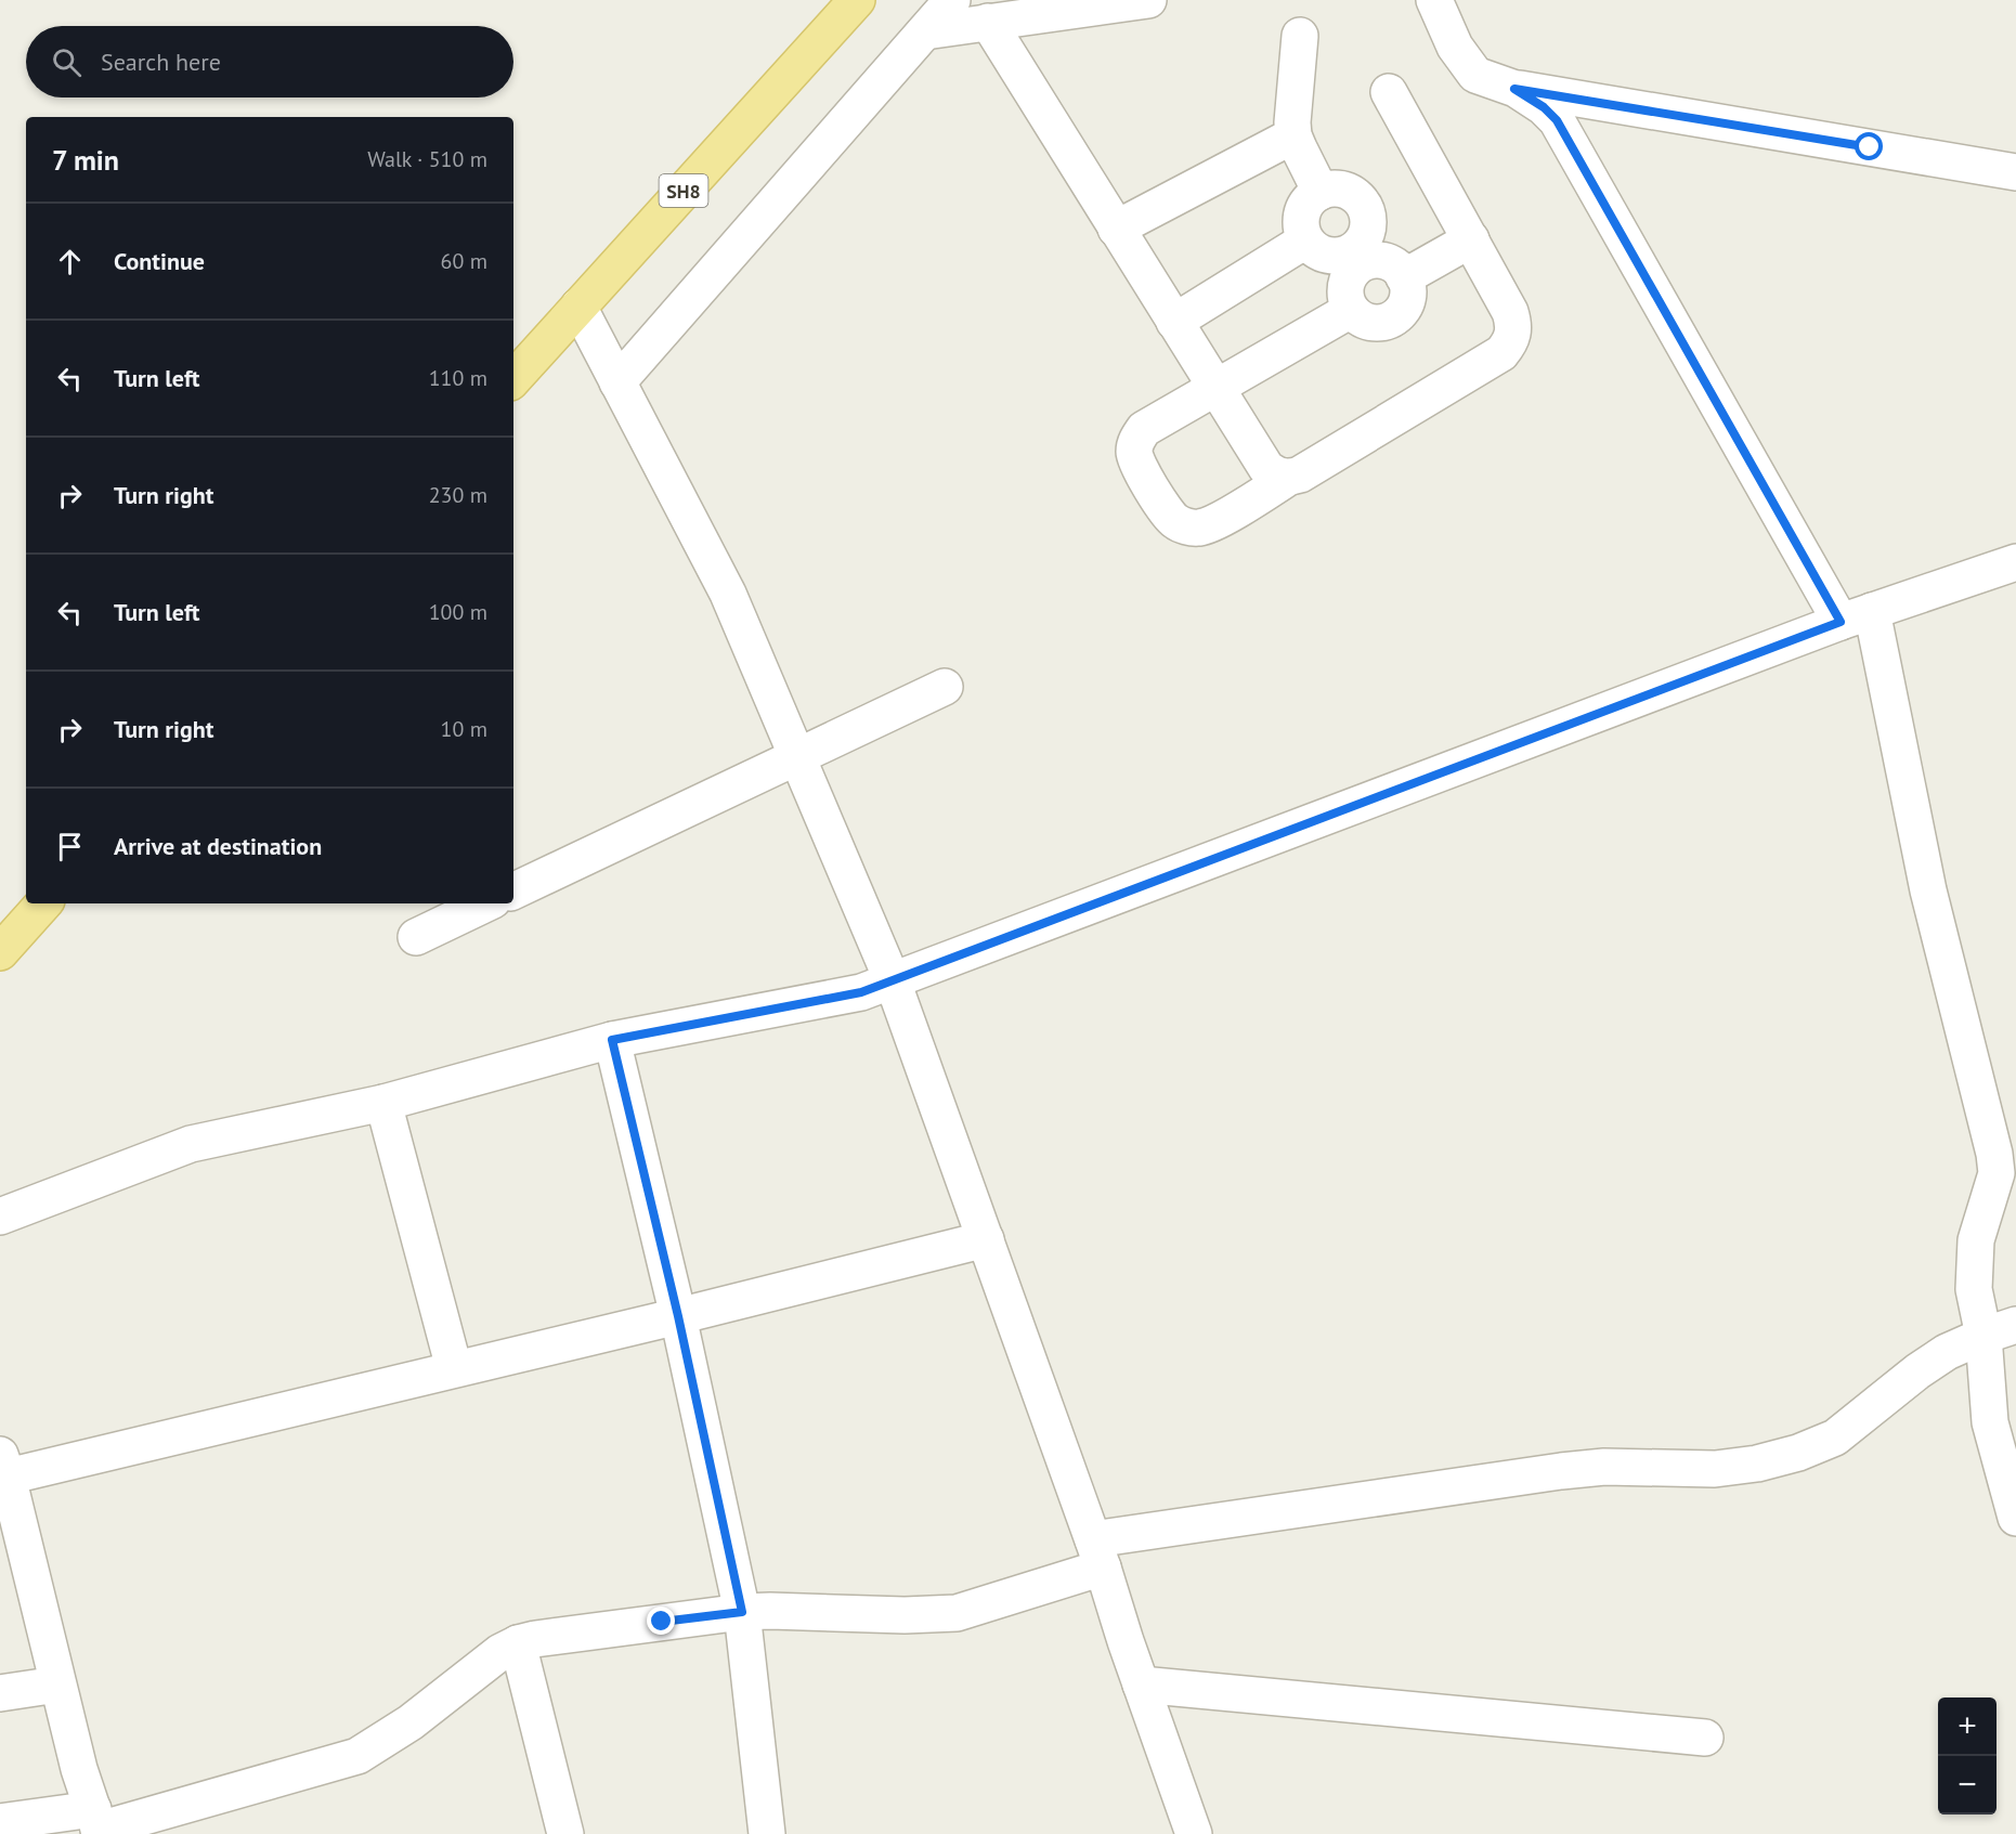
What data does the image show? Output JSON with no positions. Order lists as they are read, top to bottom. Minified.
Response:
{"streets":{"main road":["SH8"]},"page":{"search":"Search here","heading":["7 min","Walk · 510 m"],"list":[["Continue","60 m"],["Turn left","110 m"],["Turn right","230 m"],["Turn left","100 m"],["Turn right","10 m"],"Arrive at destination"],"map_buttons":["+","−"]}}
